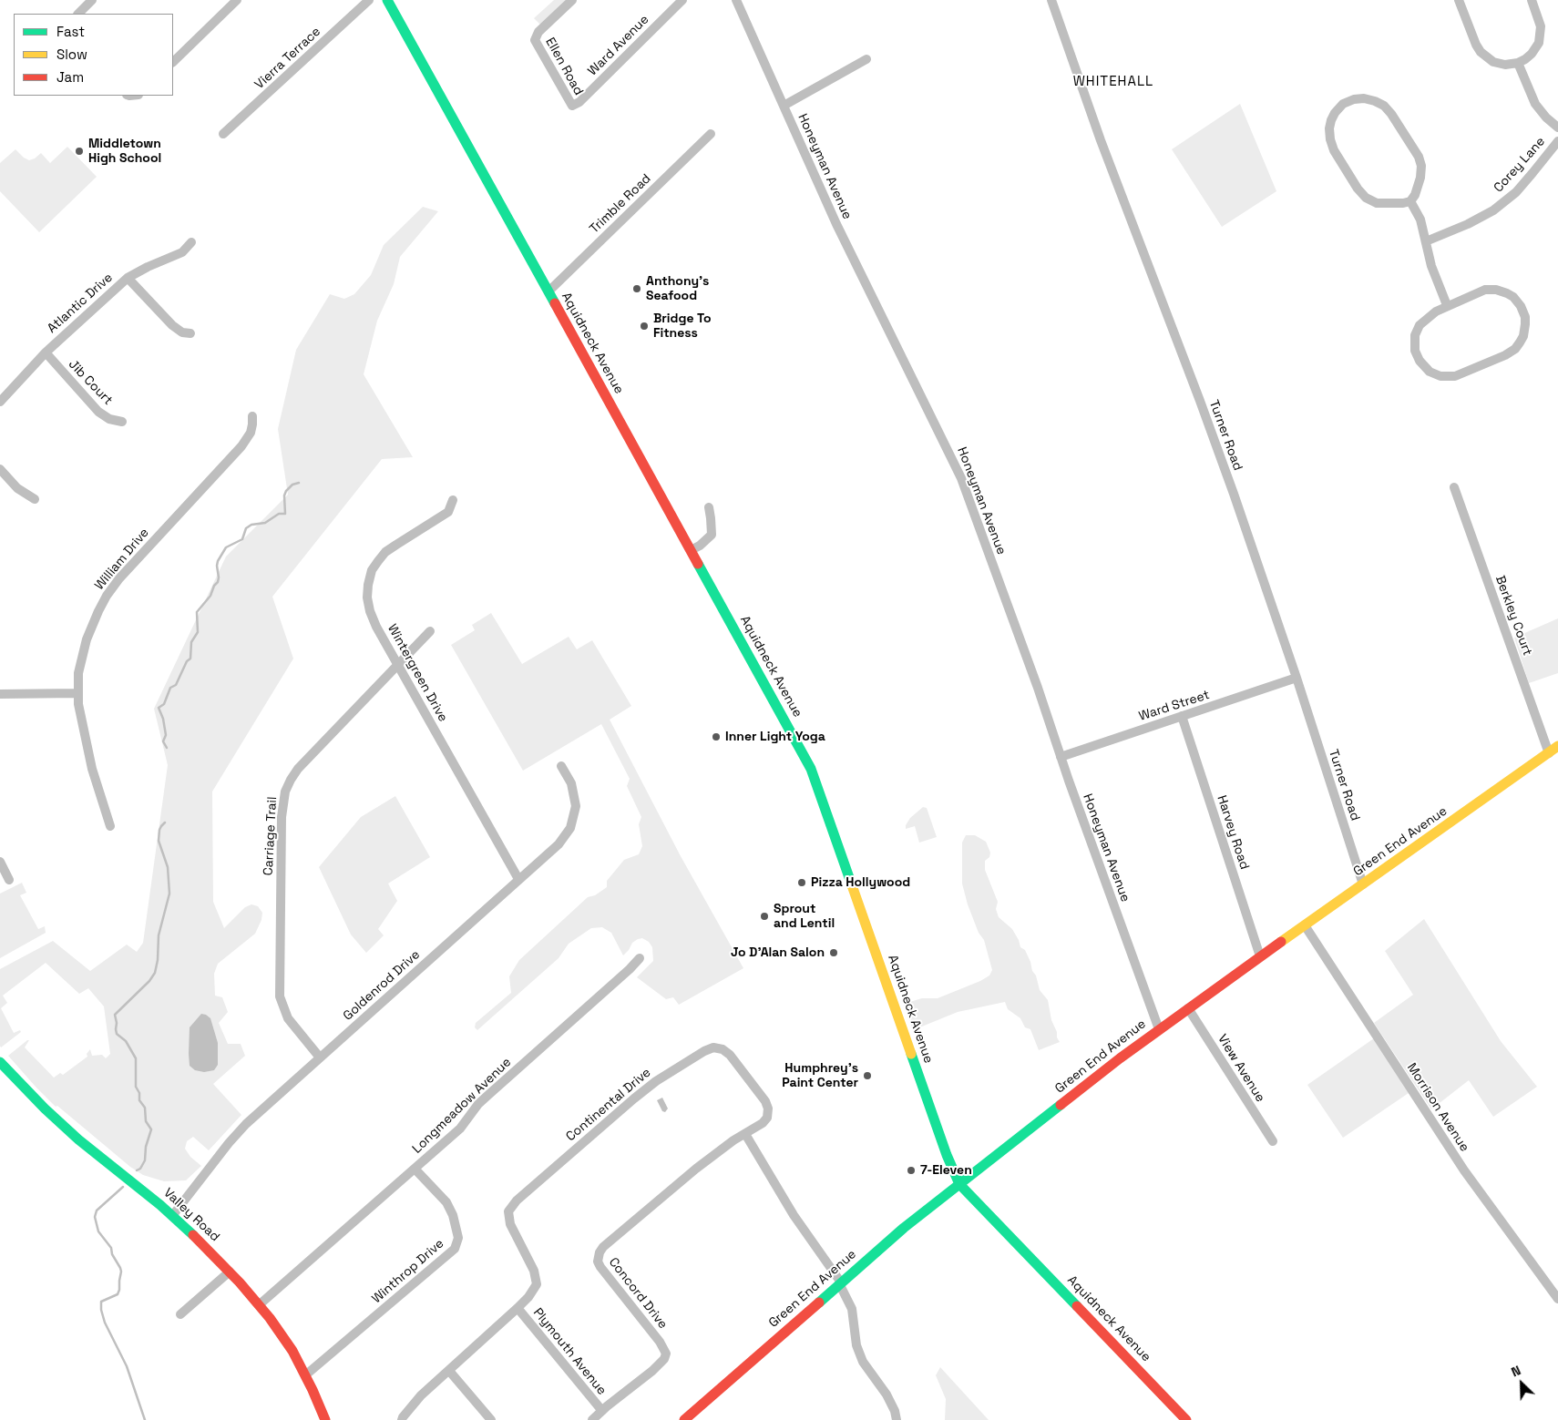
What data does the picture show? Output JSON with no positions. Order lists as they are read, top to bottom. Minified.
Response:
{"streets":{"main road":["Aquidneck Avenue","Green End Avenue","Valley Road"],"street":["Ward Avenue","Vierra Terrace","Ellen Road","Corey Lane","Honeyman Avenue","Trimble Road","Atlantic Drive","Jib Court","Turner Road","William Drive","Berkley Court","Wintergreen Drive","Ward Street","Harvey Road","Carriage Trail","Goldenrod Drive","View Avenue","Continental Drive","Longmeadow Avenue","Morrison Avenue","Winthrop Drive","Concord Drive","Plymouth Avenue"]},"crossings":[["Ward Avenue","Ellen Road"],["Honeyman Avenue","Ward Street"],["Honeyman Avenue","Green End Avenue"],["Trimble Road","Aquidneck Avenue"],["Atlantic Drive","Jib Court"],["Aquidneck Avenue","Green End Avenue"],["Turner Road","Ward Street"],["Turner Road","Green End Avenue"],["Berkley Court","Green End Avenue"],["Wintergreen Drive","Carriage Trail"],["Wintergreen Drive","Goldenrod Drive"],["Ward Street","Harvey Road"],["Harvey Road","Green End Avenue"],["Carriage Trail","Goldenrod Drive"],["Green End Avenue","View Avenue"],["Green End Avenue","Morrison Avenue"],["Goldenrod Drive","Valley Road"],["Continental Drive","Concord Drive"],["Continental Drive","Plymouth Avenue"],["Longmeadow Avenue","Valley Road"],["Longmeadow Avenue","Winthrop Drive"],["Valley Road","Winthrop Drive"],["Concord Drive","Plymouth Avenue"]],"districts":["WHITEHALL"],"places":["Middletown High School","Anthony’s Seafood","Bridge To Fitness","Inner Light Yoga","Pizza Hollywood","Sprout and Lentil","Jo D'Alan Salon","Humphrey's Paint Center","7-Eleven"],"legend":["Fast","Slow","Jam"],"north":"top left"}
